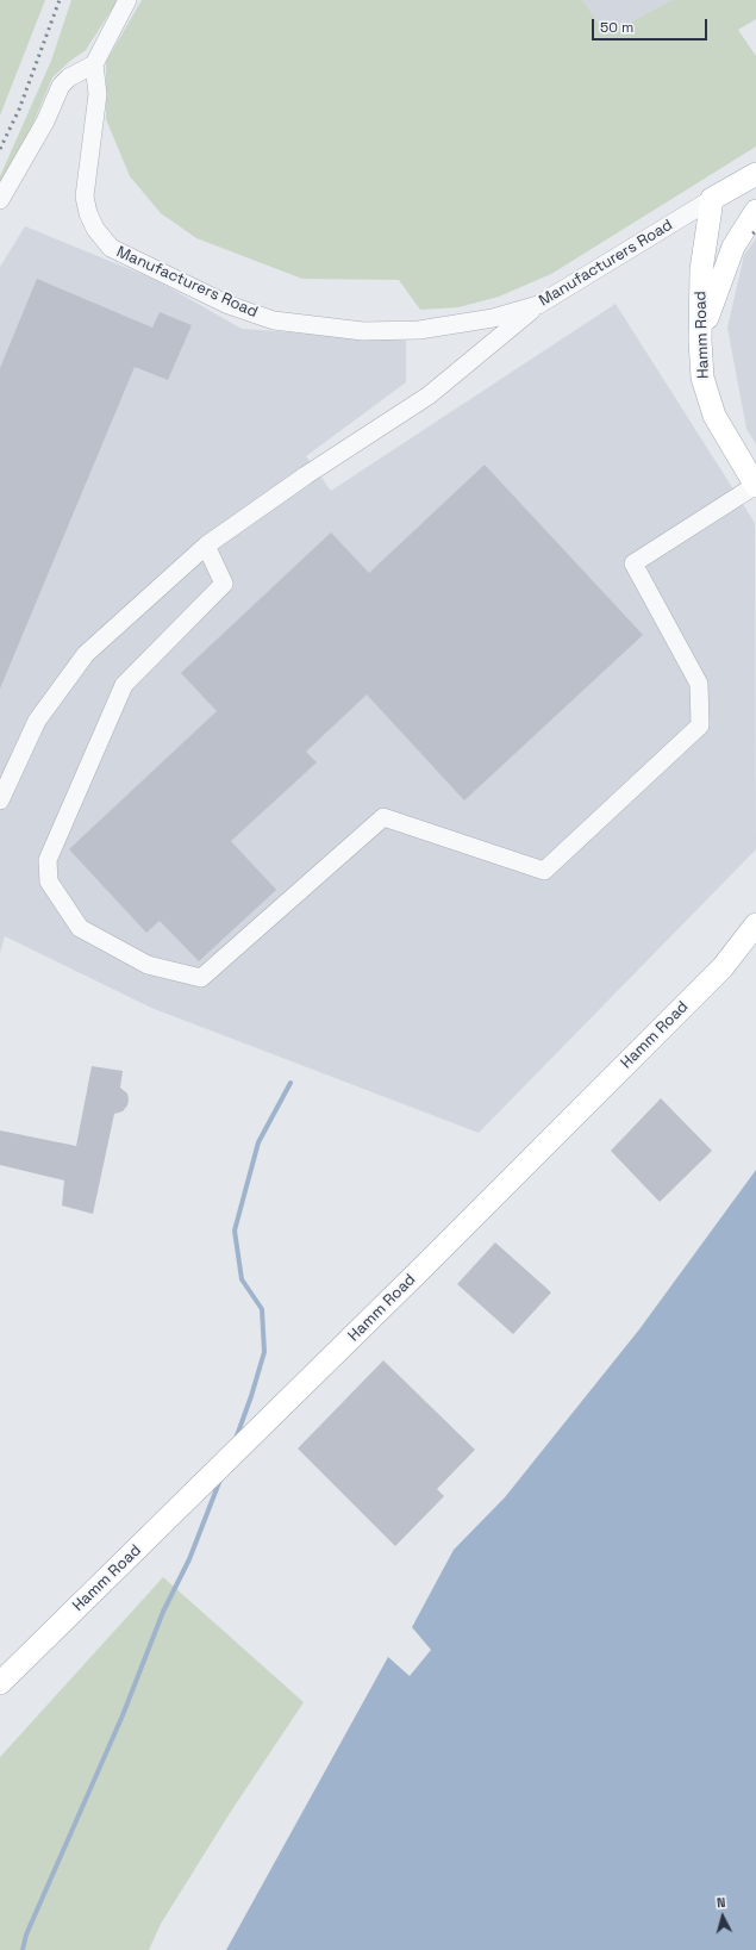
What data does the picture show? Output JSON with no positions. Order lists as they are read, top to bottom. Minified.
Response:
{"streets":{"main road":["Manufacturers Road","Hamm Road"]},"crossings":[["Manufacturers Road","Hamm Road"]],"scale_bar":"50 m","north":"top"}
